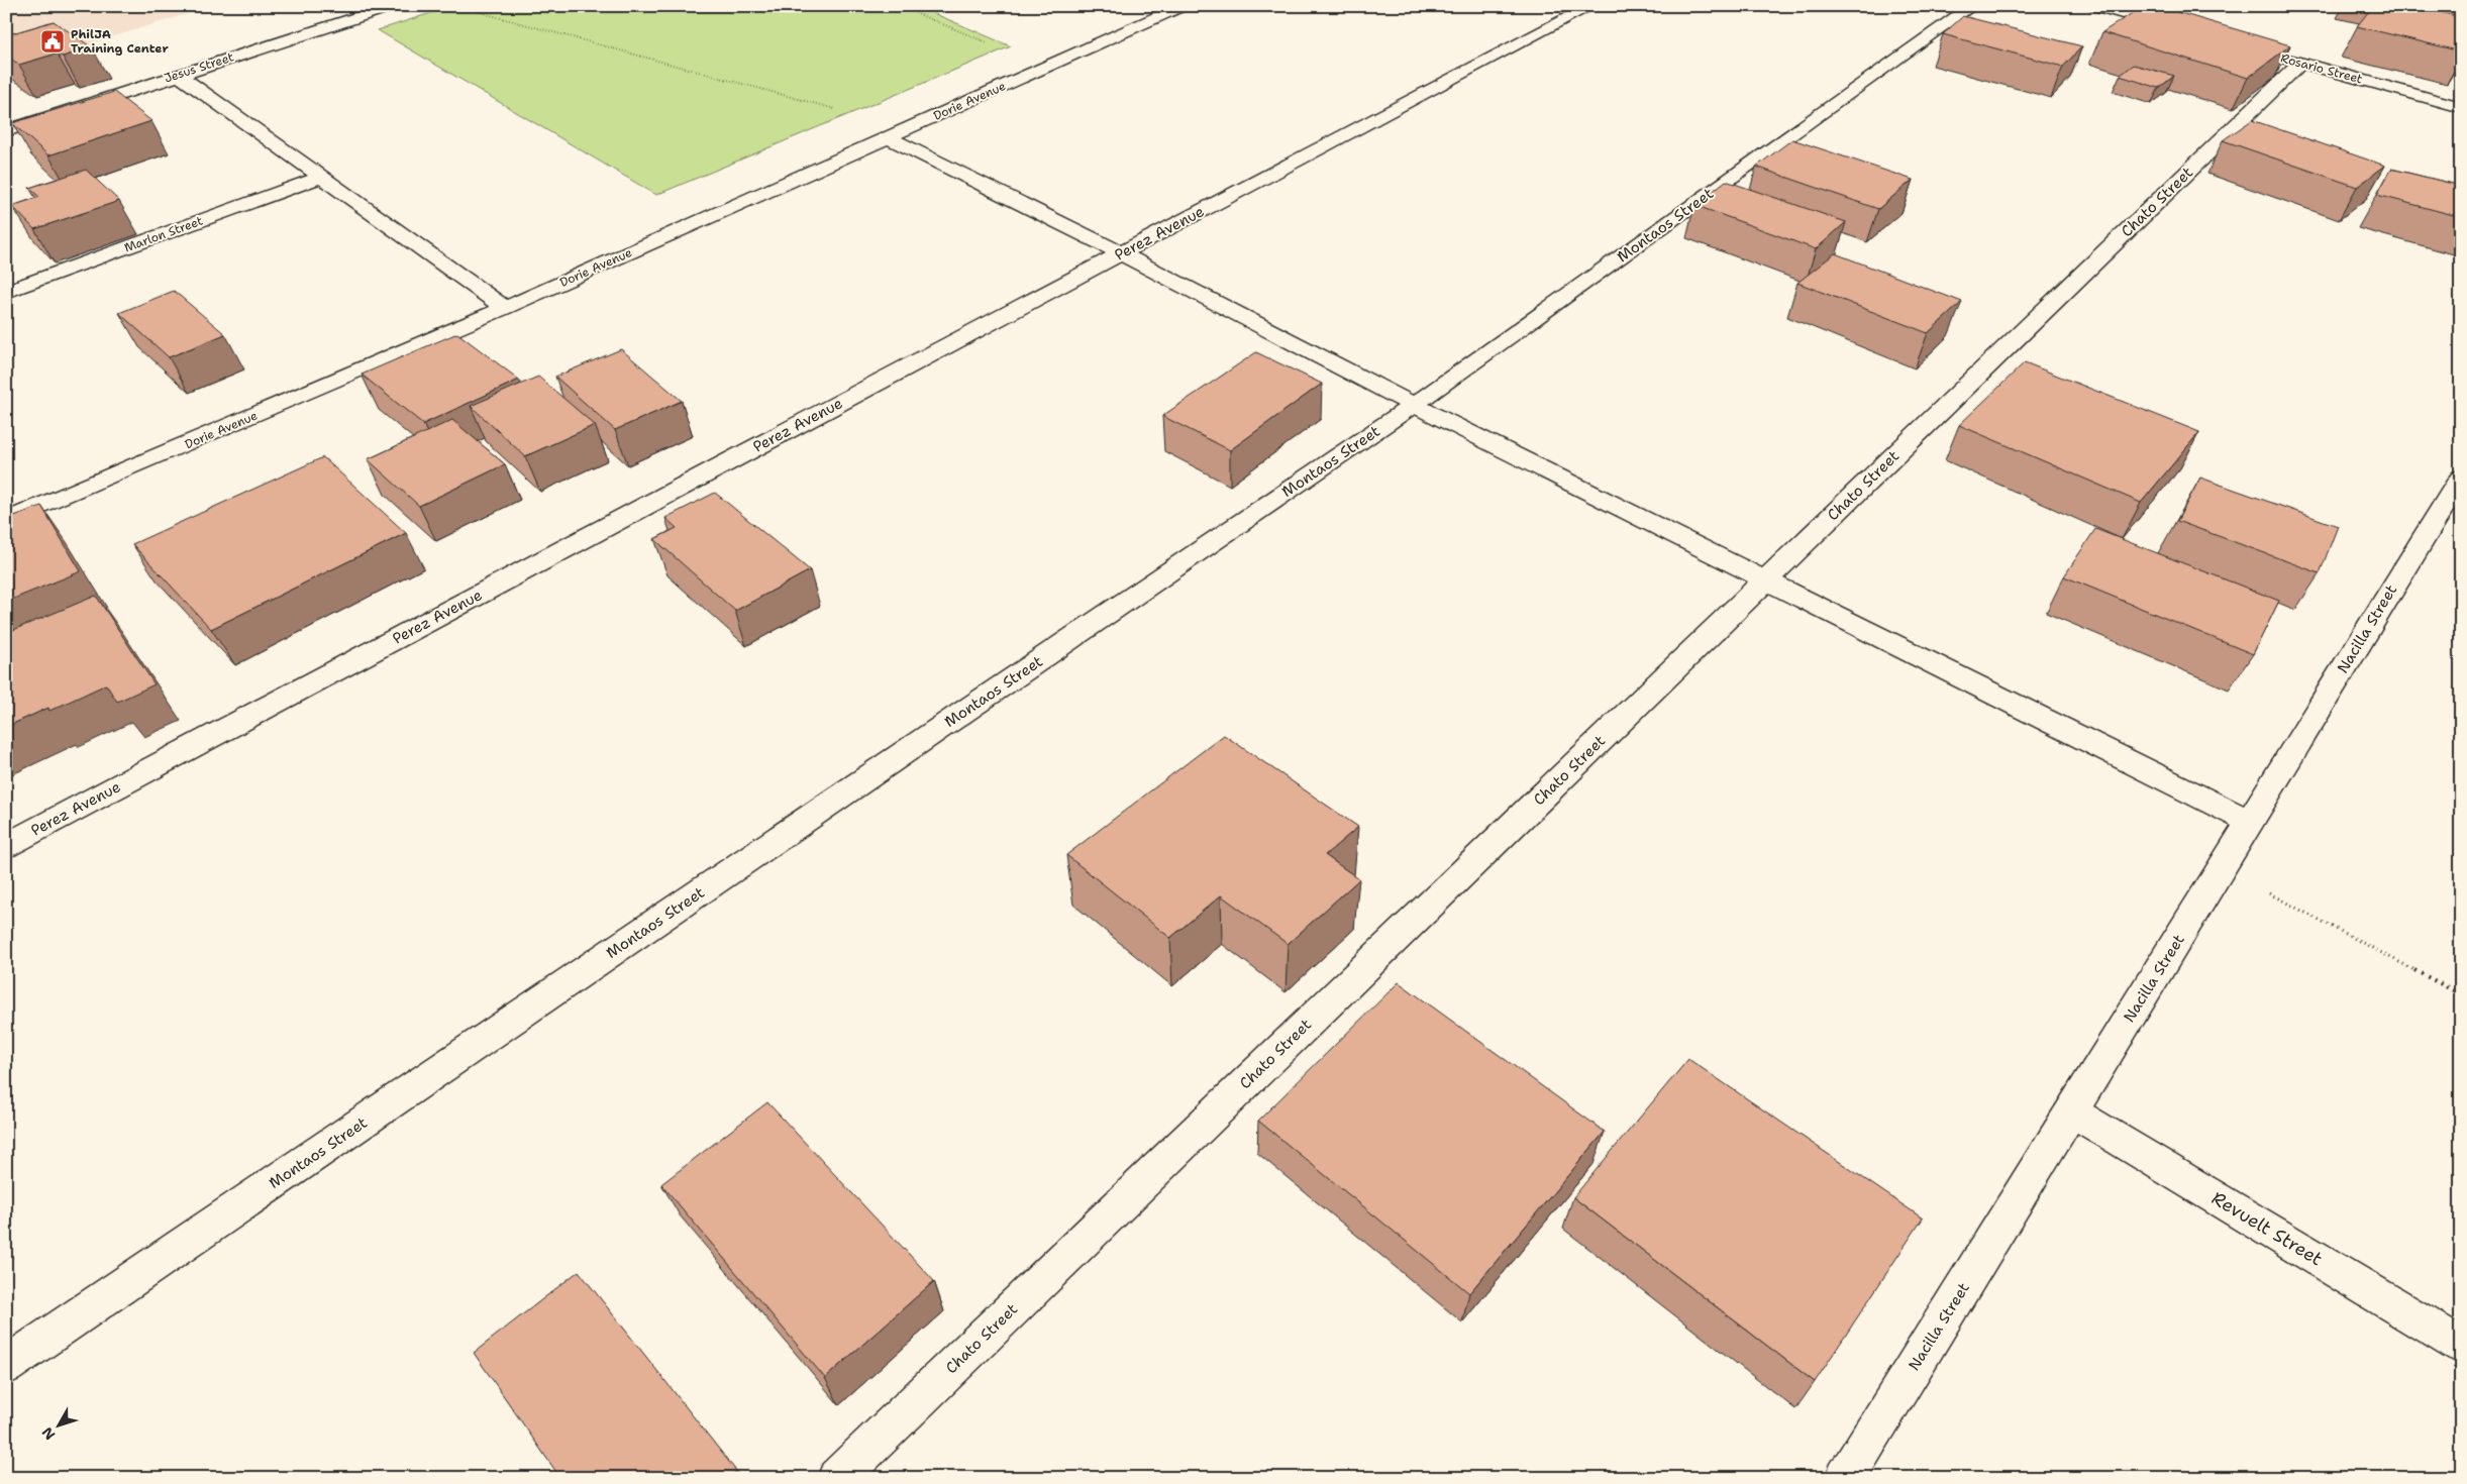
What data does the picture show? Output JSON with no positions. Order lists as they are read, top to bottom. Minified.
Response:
{"streets":{"street":["Jesus Street","Rosario Street","Dorie Avenue","Chato Street","Montaos Street","Perez Avenue","Marlon Street","Nacilla Street","Revuelt Street"]},"crossings":[["Rosario Street","Chato Street"],["Nacilla Street","Revuelt Street"]],"places":{"public building":["PhilJA Training Center"]},"north":"bottom left"}
